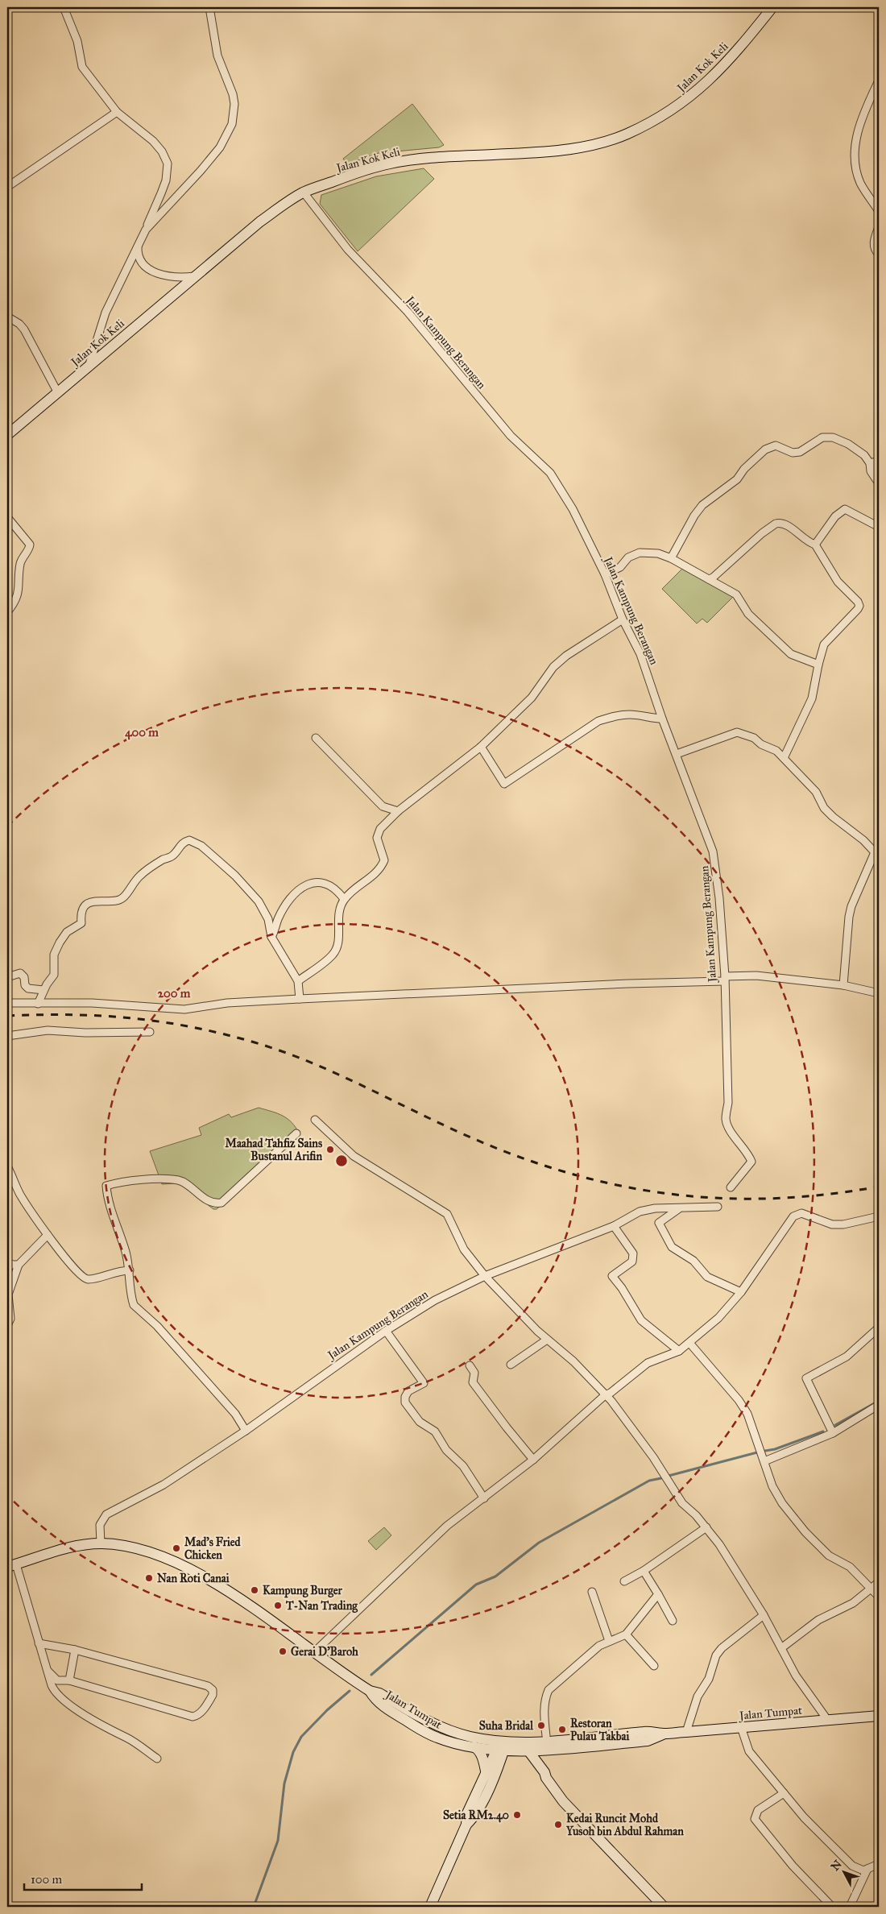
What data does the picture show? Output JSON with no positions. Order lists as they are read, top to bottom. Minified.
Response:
{"streets":{"main road":["Jalan Kok Keli","Jalan Tumpat"],"street":["Jalan Kampung Berangan"]},"crossings":[["Jalan Kok Keli","Jalan Kampung Berangan"],["Jalan Kampung Berangan","Jalan Tumpat"]],"places":["Maahad Tahfiz Sains Bustanul Arifin","Mad’s Fried Chicken","Nan Roti Canai","Kampung Burger","T-Nan Trading","Gerai D'Baroh","Suha Bridal","Restoran Pulau Takbai","Setia RM2.40","Kedai Runcit Mohd Yusoh bin Abdul Rahman"],"scale_bar":"100 m","north":"top left","rings":["400 m","200 m"]}
